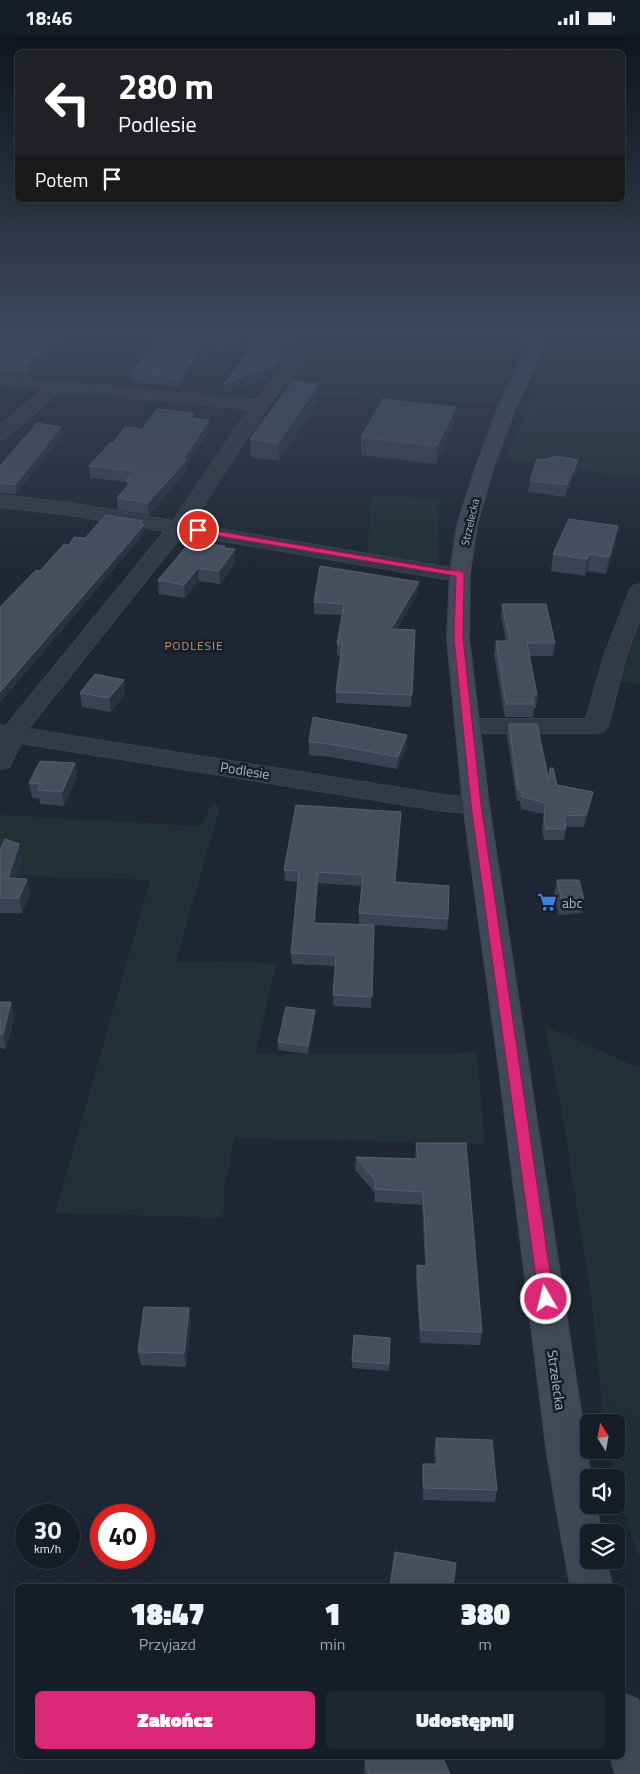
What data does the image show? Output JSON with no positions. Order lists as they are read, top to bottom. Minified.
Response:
{"streets":{"street":["Strzelecka","Podlesie"]},"crossings":[["Strzelecka","Podlesie"]],"districts":["PODLESIE"],"places":{"supermarket":["abc"]},"north":"top","page":{"status":"18:46","turn":["280 m","Podlesie"],"then":"Potem","speed":"30 km/h","limit":"40","eta":["18:47","Przyjazd","1","min","380","m"],"buttons":["Zakończ","Udostępnij"]}}
